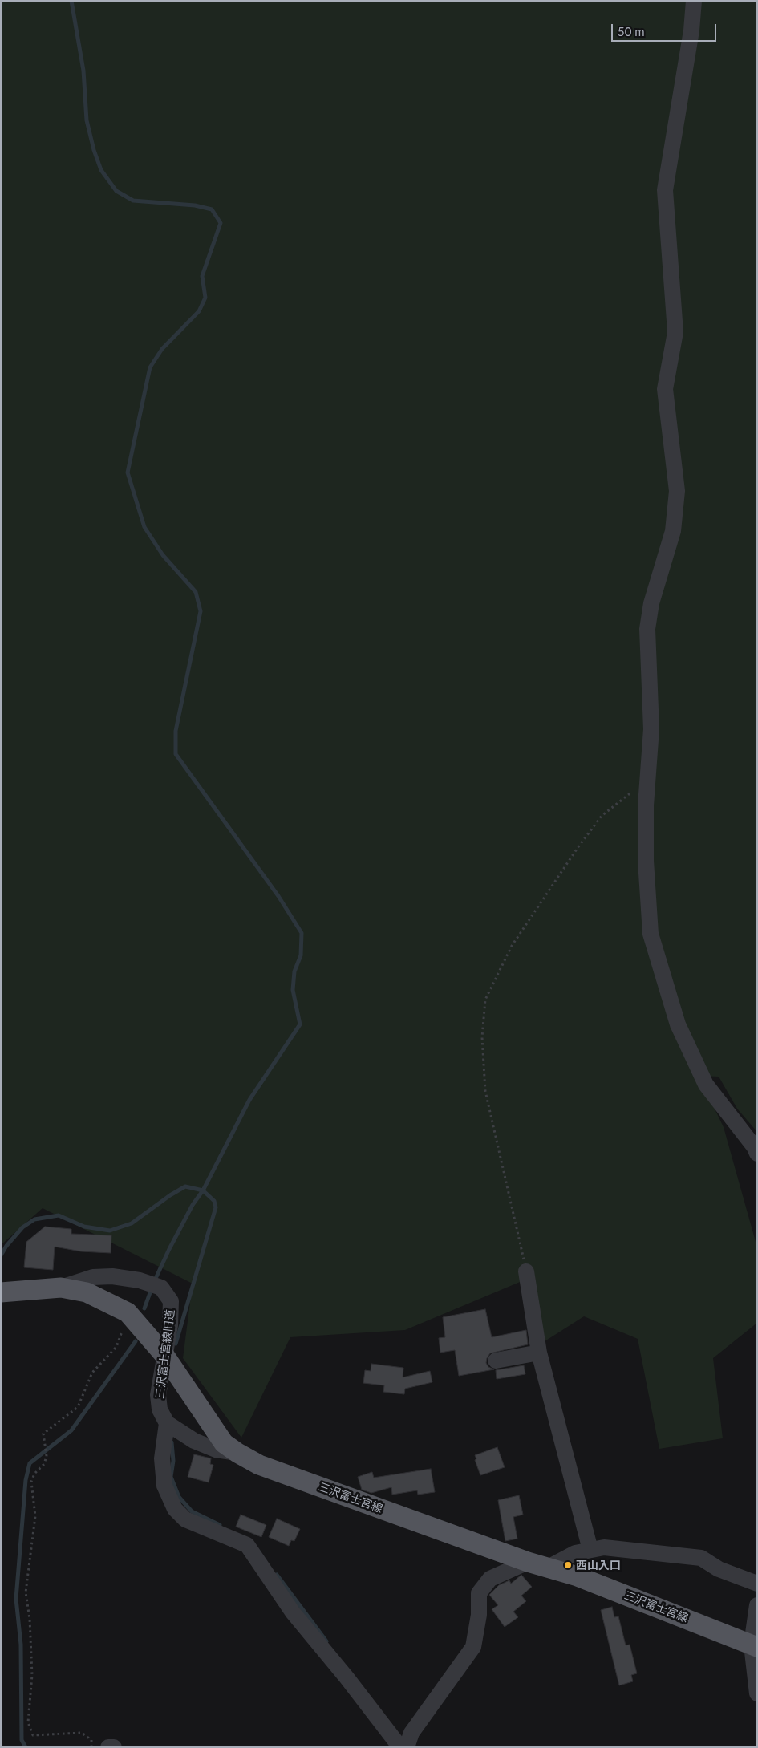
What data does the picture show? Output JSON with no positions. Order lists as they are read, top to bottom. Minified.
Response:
{"streets":{"main road":["三沢富士宮線"],"street":["三沢富士宮線旧道"]},"crossings":[["三沢富士宮線旧道","三沢富士宮線"]],"places":["西山入口"],"scale_bar":"50 m"}
